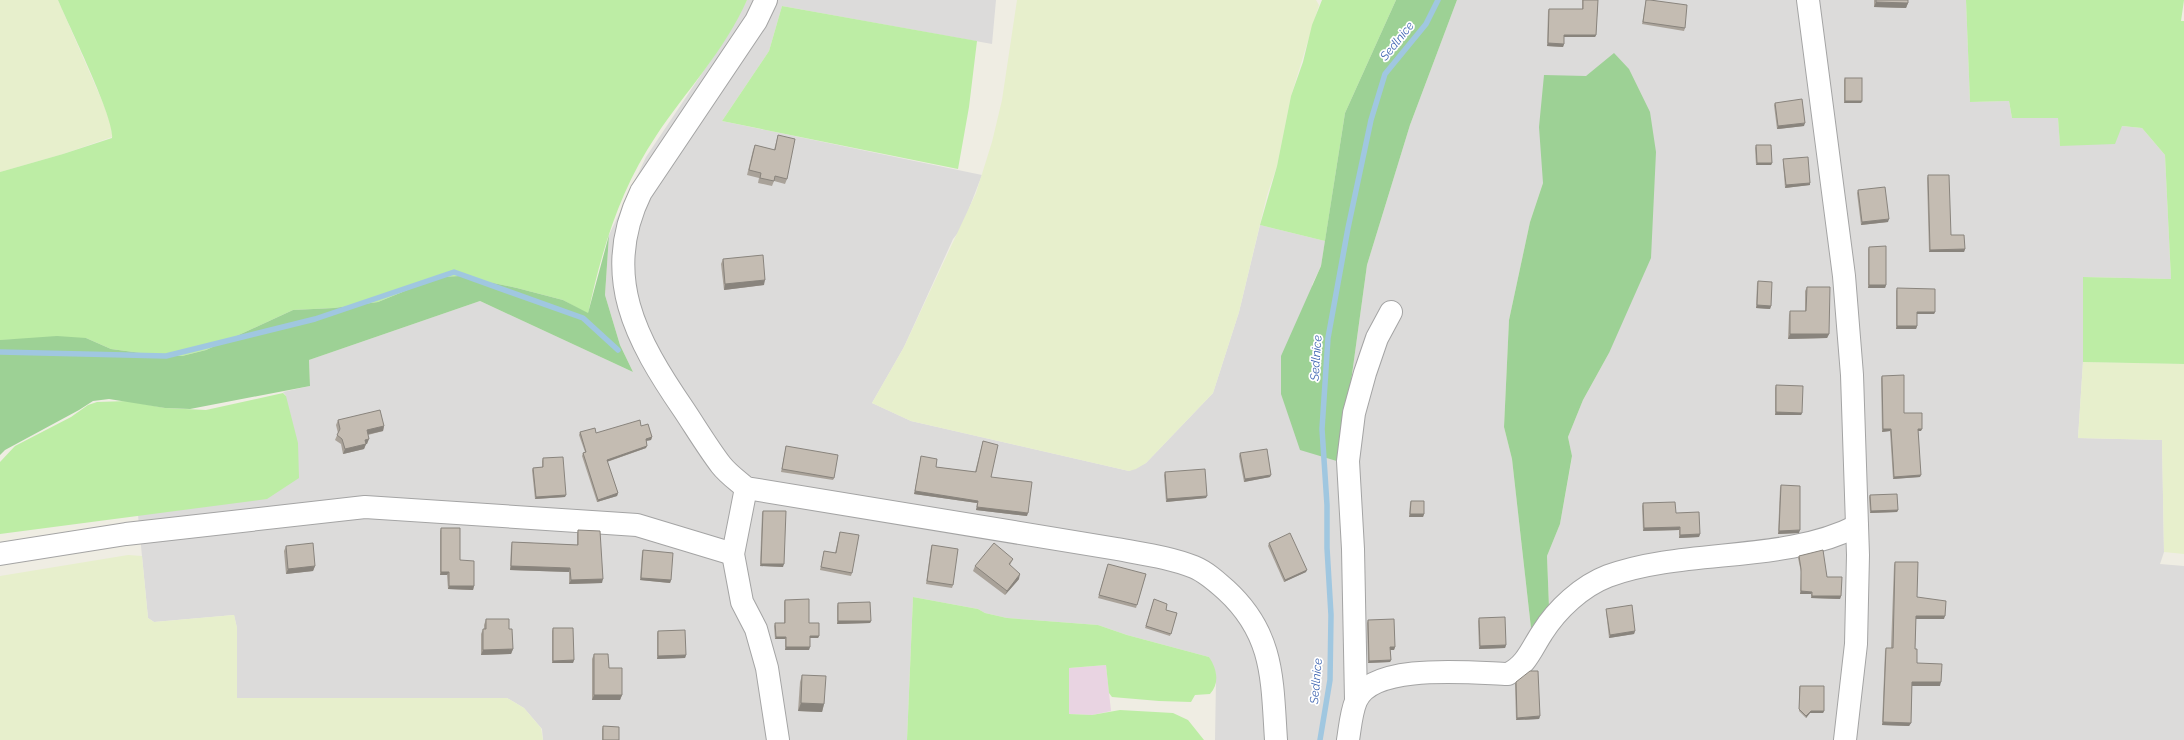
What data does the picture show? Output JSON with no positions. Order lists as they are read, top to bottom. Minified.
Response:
{"water":["Sedlnice"]}
